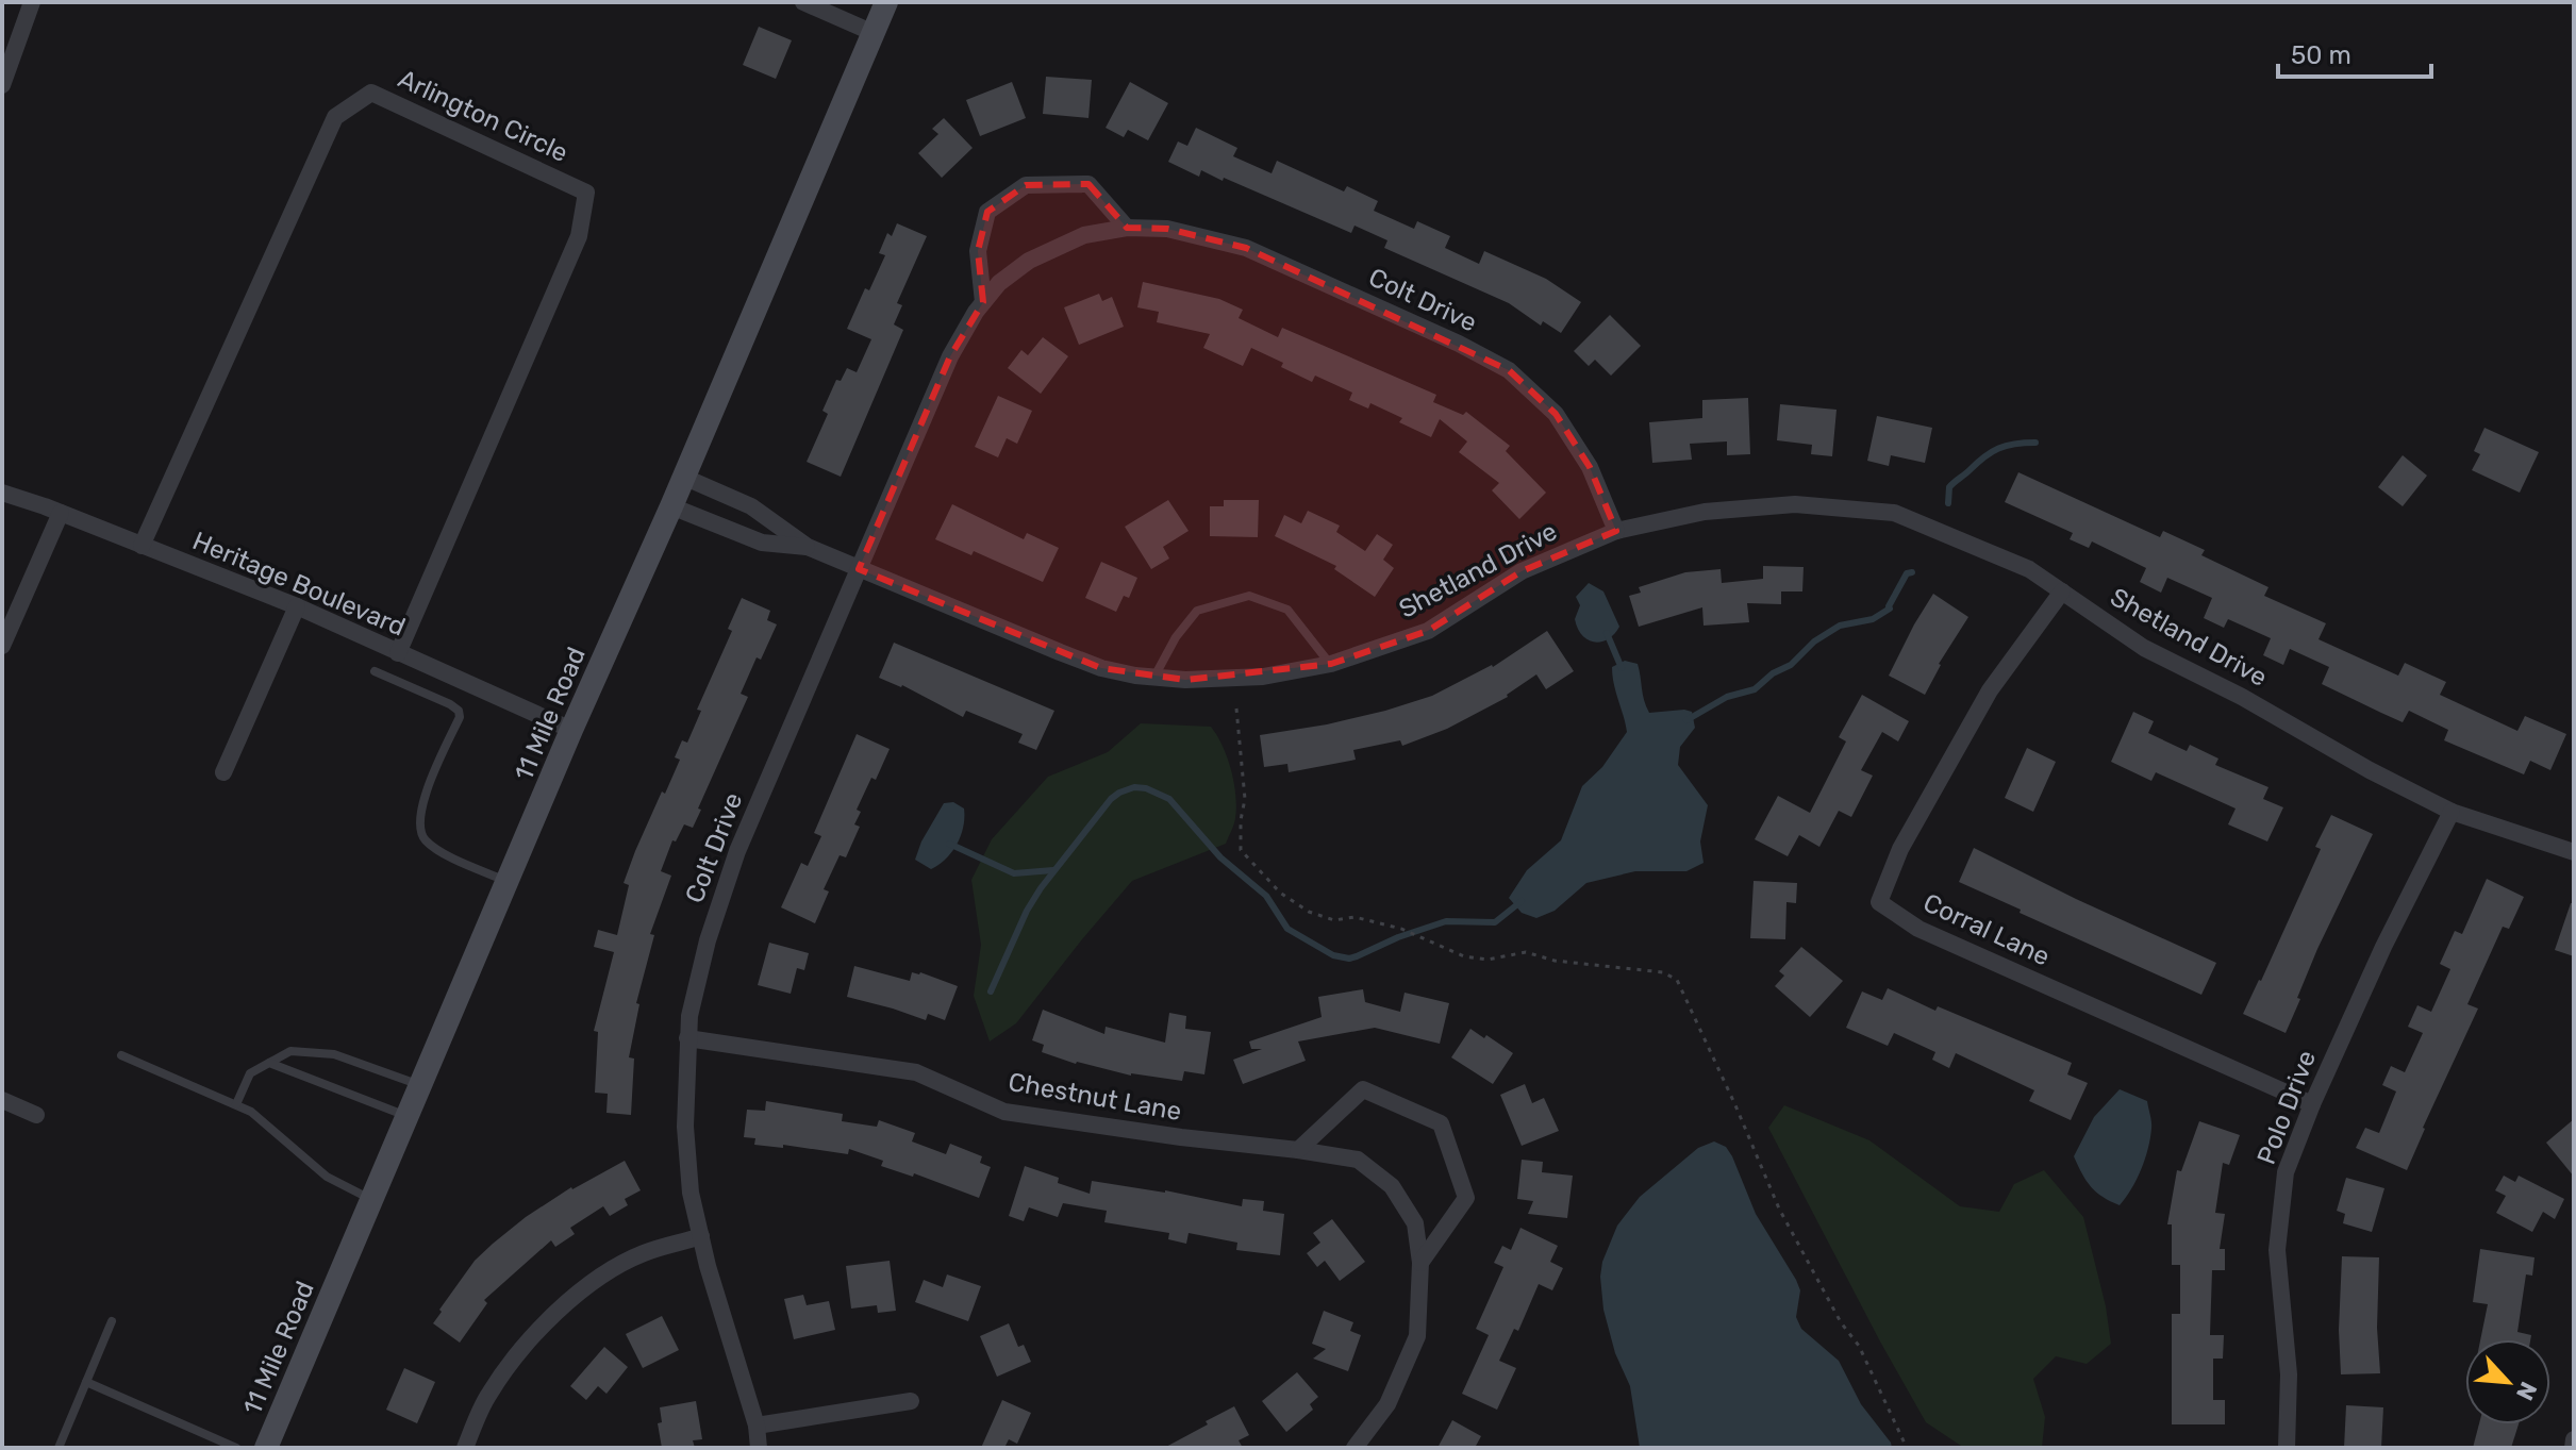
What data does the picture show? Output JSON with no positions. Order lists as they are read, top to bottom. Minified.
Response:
{"streets":{"street":["Arlington Circle","Colt Drive","Shetland Drive","Heritage Boulevard","11 Mile Road","Corral Lane","Chestnut Lane","Polo Drive"]},"crossings":[["Arlington Circle","Heritage Boulevard"],["Colt Drive","Shetland Drive"],["Colt Drive","Chestnut Lane"],["Shetland Drive","11 Mile Road"],["Shetland Drive","Corral Lane"],["Shetland Drive","Polo Drive"],["Heritage Boulevard","11 Mile Road"],["Corral Lane","Polo Drive"]],"scale_bar":"50 m","north":"bottom right"}
